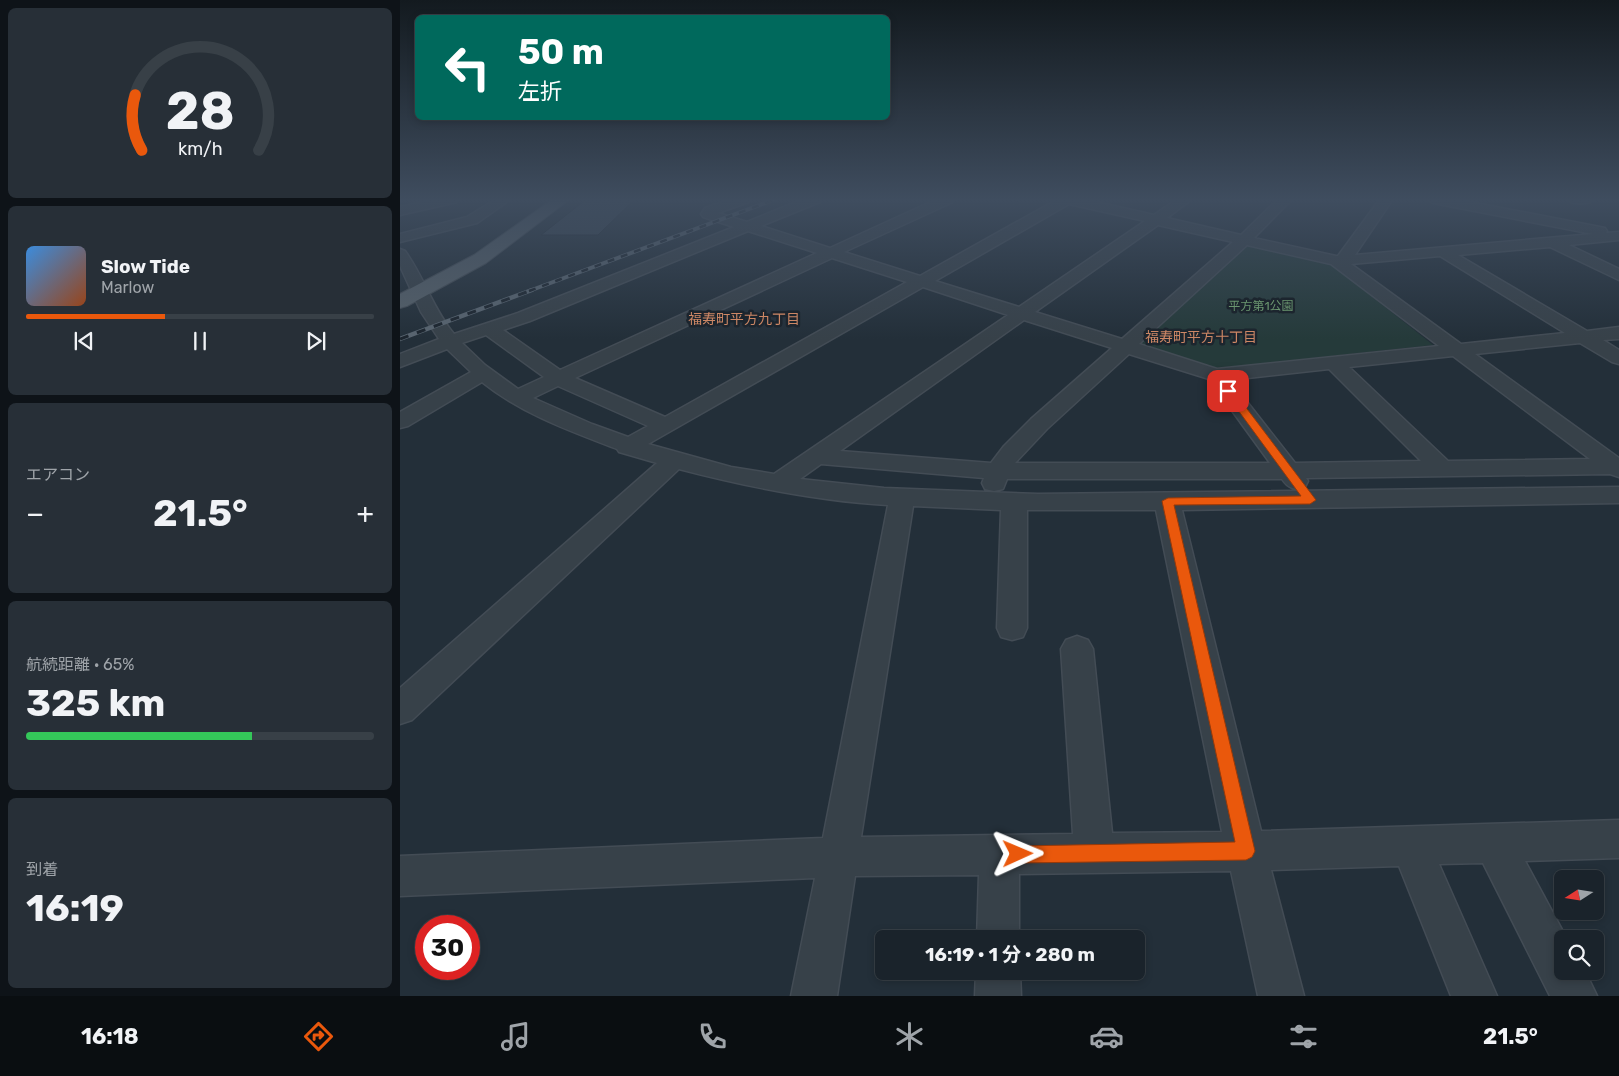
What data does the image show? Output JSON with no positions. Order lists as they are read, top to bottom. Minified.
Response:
{"districts":["福寿町平方九丁目","福寿町平方十丁目"],"parks":["平方第1公園"],"north":"left","page":{"turn":["50 m","左折"],"song":["Slow Tide","Marlow"],"tile":["エアコン",["航続距離 · 65%","325 km"],["到着","16:19"]],"heat":["−","21.5°","+"],"limit":"30","trip":"16:19 · 1 分 · 280 m","tabs":["16:18","21.5°"],"gauge":["28","km/h"]}}
